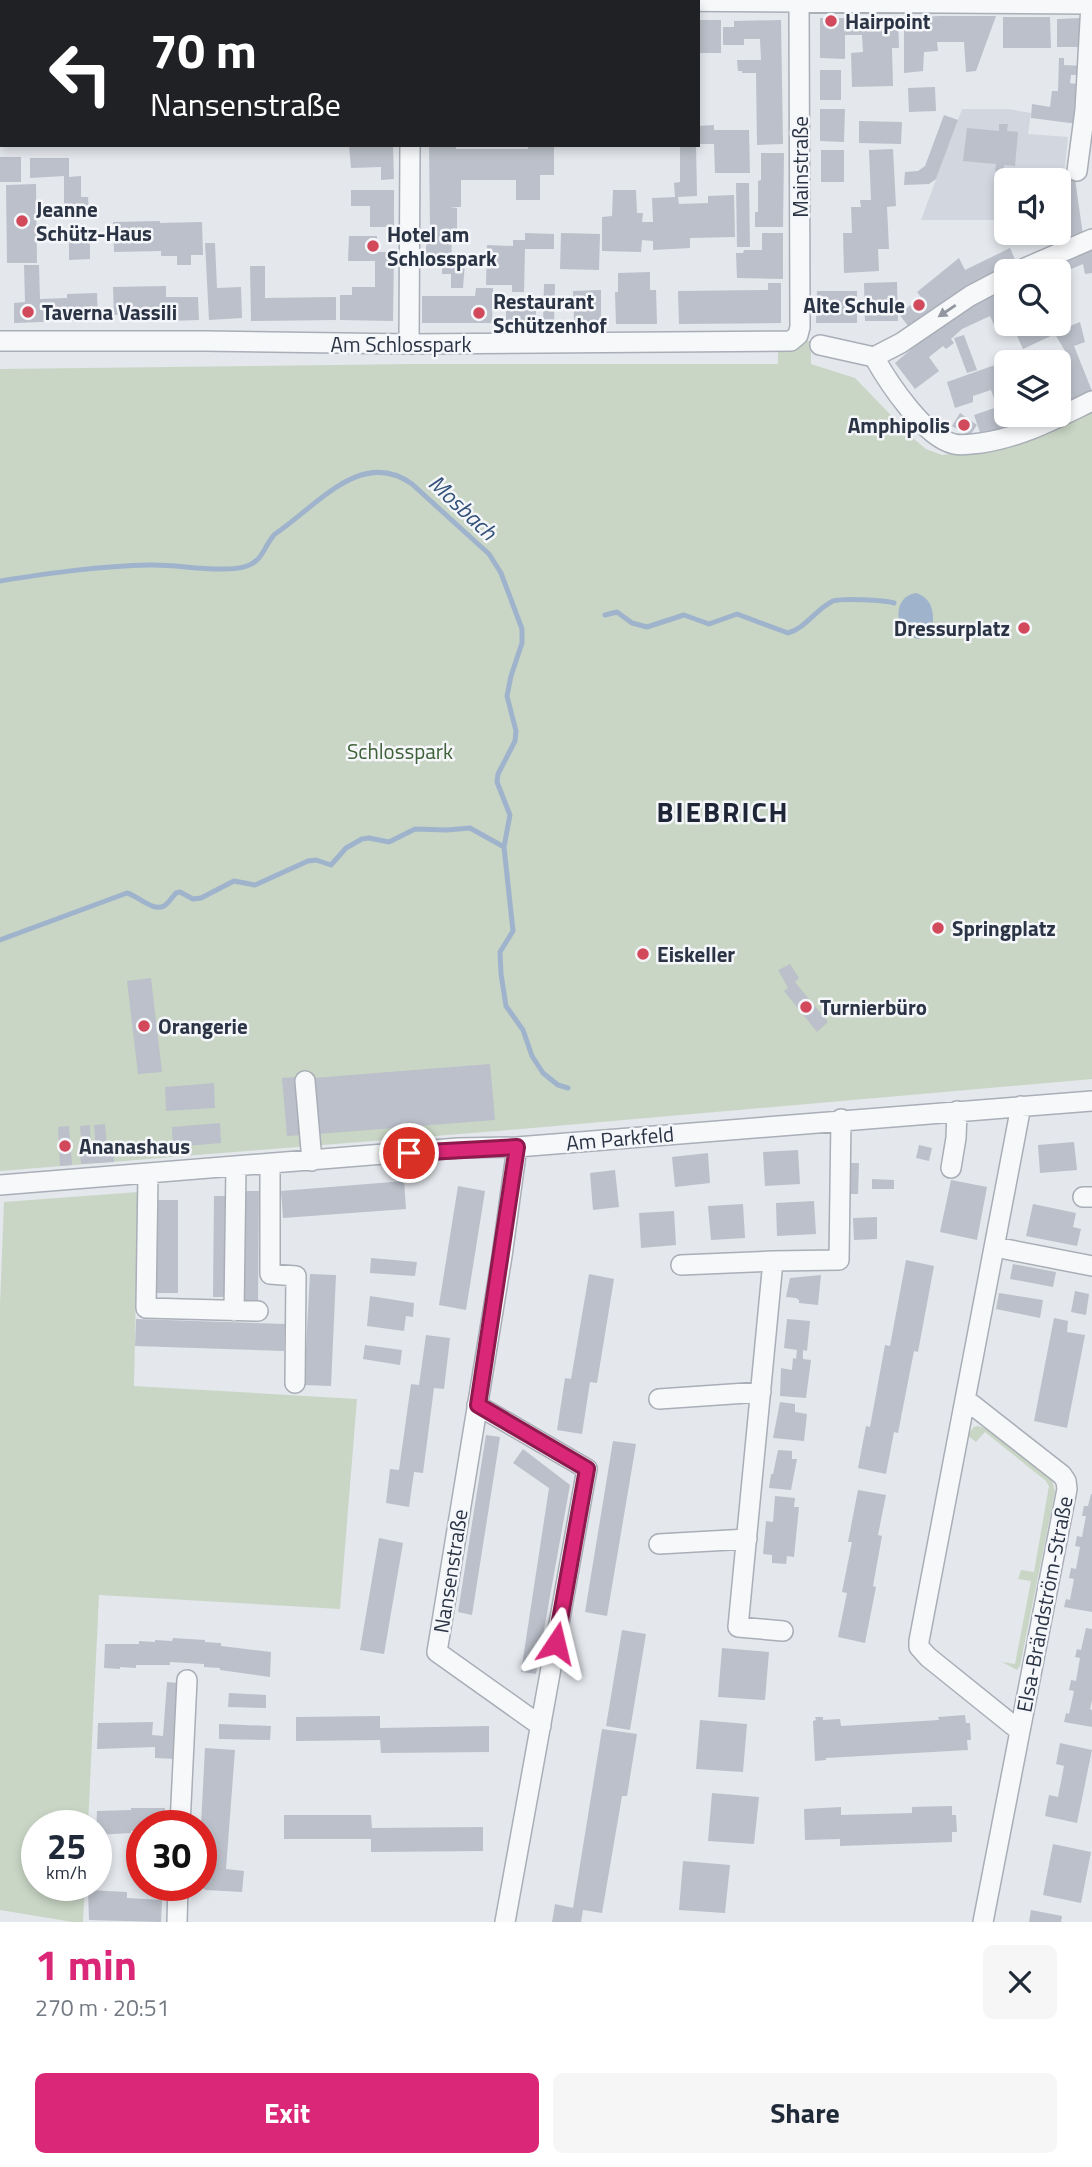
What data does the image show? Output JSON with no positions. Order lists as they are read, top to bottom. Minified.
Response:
{"streets":{"street":["Mainstraße","Am Schlosspark","Am Parkfeld","Nansenstraße","Elsa-Brändström-Straße"]},"crossings":[["Mainstraße","Am Schlosspark"],["Am Parkfeld","Nansenstraße"],["Am Parkfeld","Elsa-Brändström-Straße"]],"districts":["BIEBRICH"],"water":["Mosbach"],"parks":["Schlosspark"],"places":["Hairpoint","Jeanne Schütz-Haus","Hotel am Schlosspark","Alte Schule","Taverna Vassili","Restaurant Schützenhof","Amphipolis","Dressurplatz","Springplatz","Eiskeller","Turnierbüro","Orangerie","Ananashaus"],"page":{"turn":["70 m","Nansenstraße"],"speed":"25 km/h","limit":"30","heading":["1 min","270 m · 20:51"],"buttons":["Exit","Share"]}}
